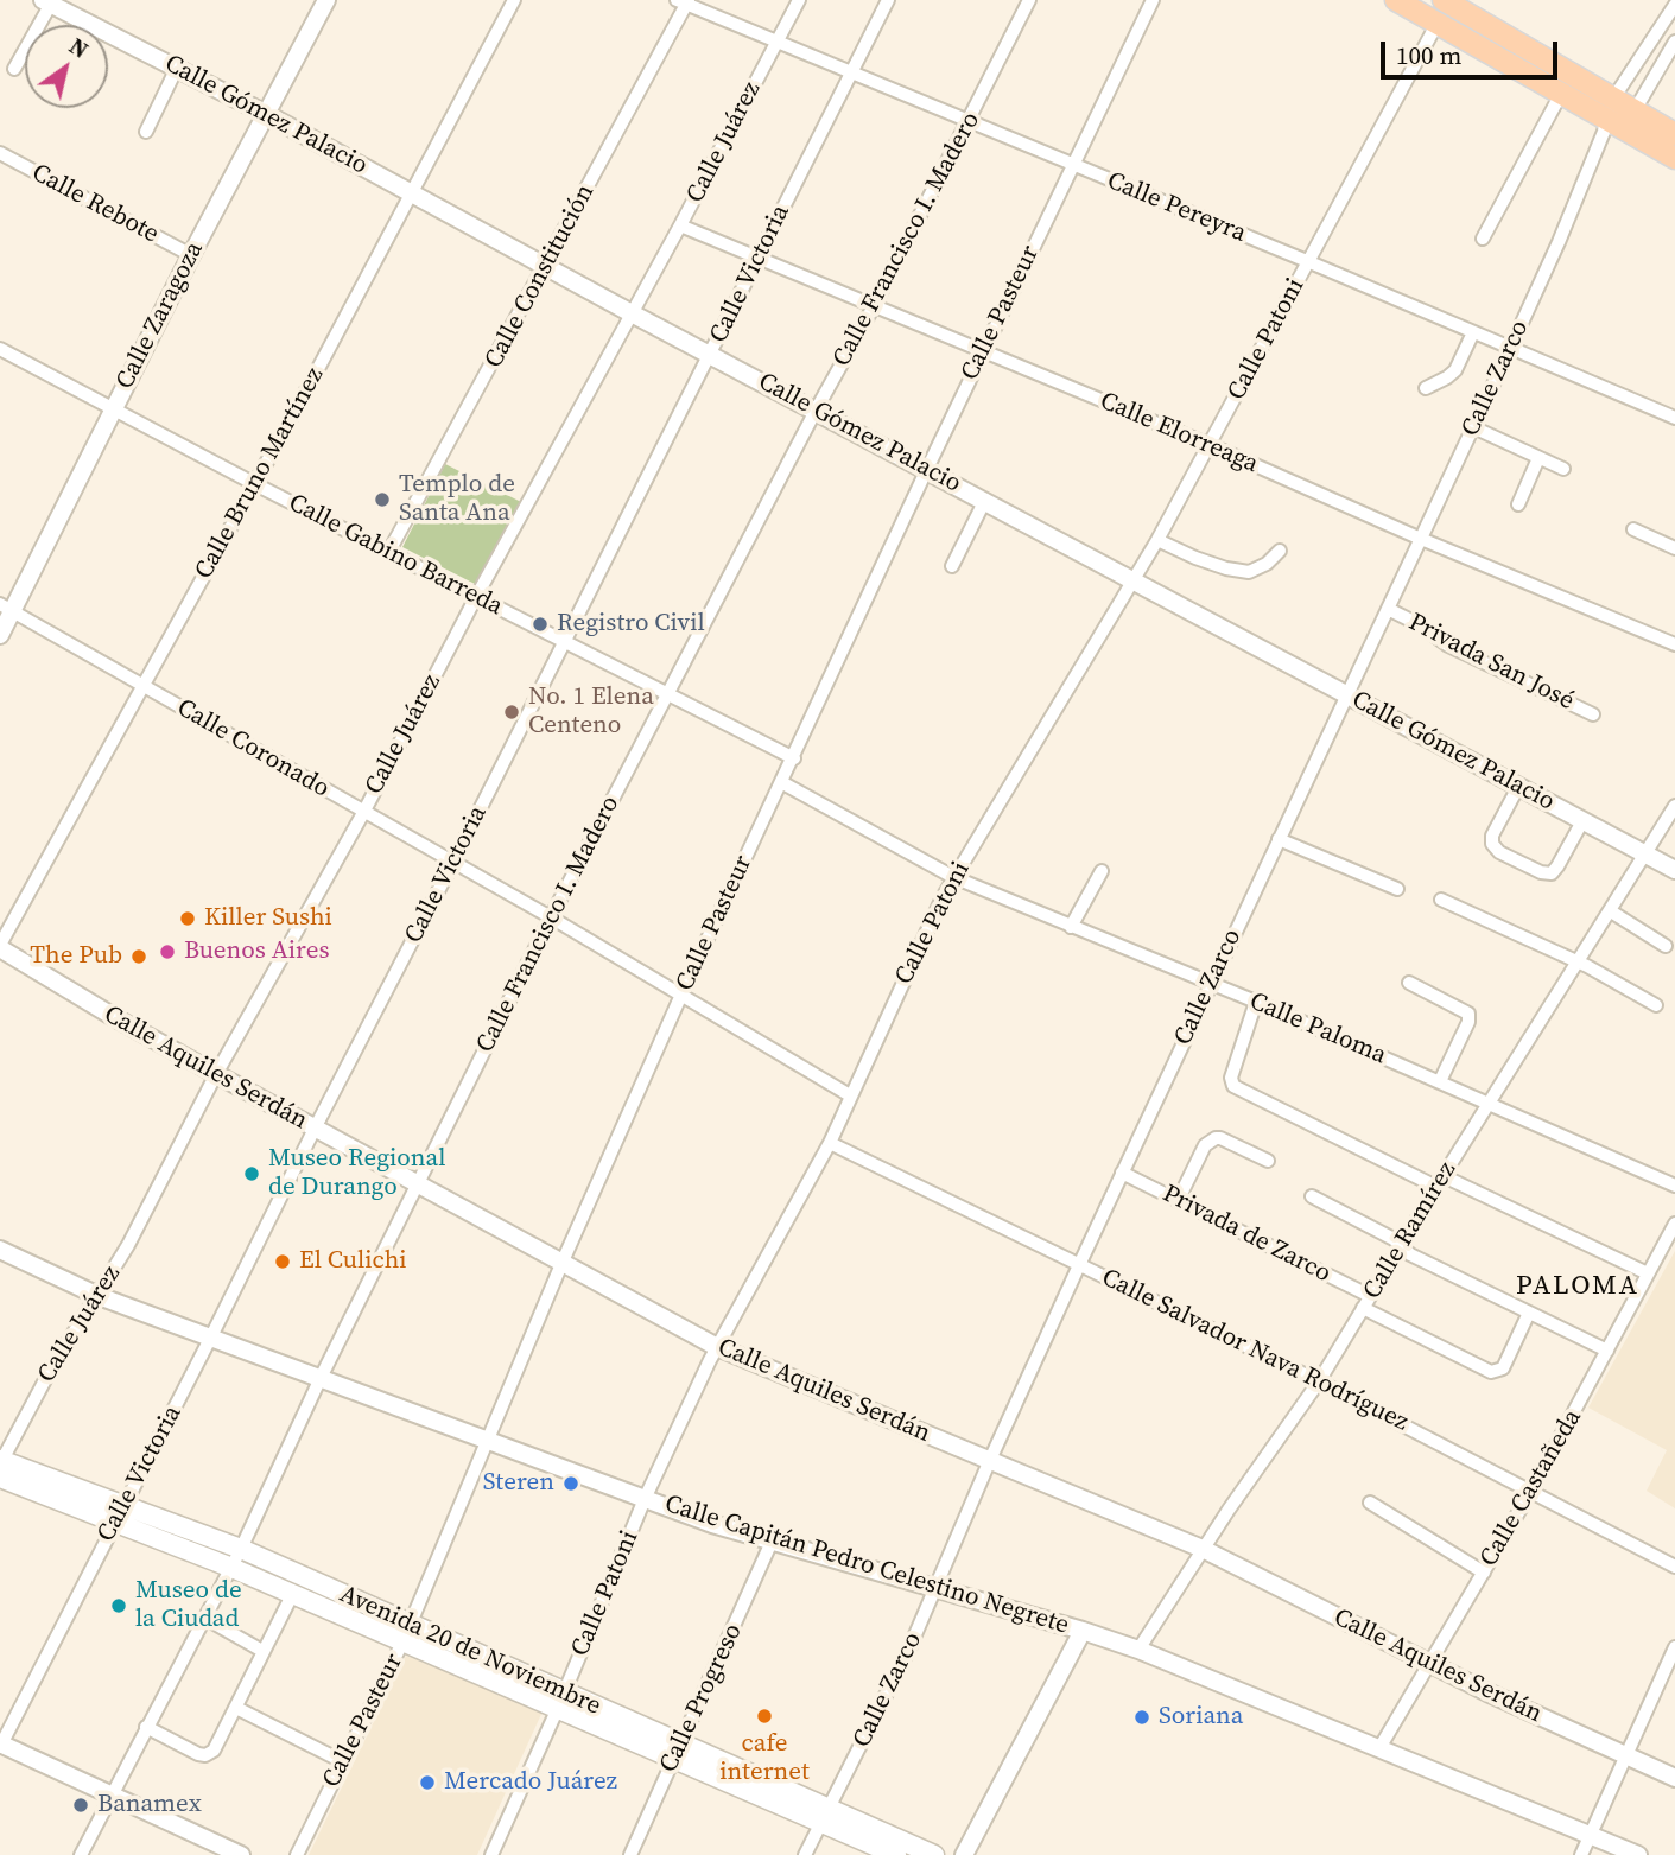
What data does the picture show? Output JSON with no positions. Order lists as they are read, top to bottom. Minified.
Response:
{"streets":{"main road":["Avenida 20 de Noviembre"],"street":["Calle Gómez Palacio","Calle Juárez","Calle Rebote","Calle Pereyra","Calle Francisco I. Madero","Calle Victoria","Calle Constitución","Calle Pasteur","Calle Zaragoza","Calle Patoni","Calle Zarco","Calle Elorreaga","Calle Bruno Martínez","Calle Gabino Barreda","Privada San José","Calle Coronado","Calle Paloma","Calle Aquiles Serdán","Calle Ramírez","Privada de Zarco","Calle Salvador Nava Rodríguez","Calle Castañeda","Calle Capitán Pedro Celestino Negrete","Calle Progreso"]},"crossings":[["Calle Gómez Palacio","Calle Juárez"],["Calle Gómez Palacio","Calle Francisco I. Madero"],["Calle Gómez Palacio","Calle Victoria"],["Calle Gómez Palacio","Calle Constitución"],["Calle Gómez Palacio","Calle Pasteur"],["Calle Gómez Palacio","Calle Zaragoza"],["Calle Gómez Palacio","Calle Patoni"],["Calle Gómez Palacio","Calle Zarco"],["Calle Gómez Palacio","Calle Bruno Martínez"],["Calle Gómez Palacio","Calle Ramírez"],["Calle Juárez","Calle Pereyra"],["Calle Juárez","Calle Elorreaga"],["Calle Juárez","Calle Gabino Barreda"],["Calle Juárez","Calle Coronado"],["Calle Juárez","Calle Aquiles Serdán"],["Calle Juárez","Calle Capitán Pedro Celestino Negrete"],["Calle Juárez","Avenida 20 de Noviembre"],["Calle Rebote","Calle Zaragoza"],["Calle Pereyra","Calle Francisco I. Madero"],["Calle Pereyra","Calle Victoria"],["Calle Pereyra","Calle Constitución"],["Calle Pereyra","Calle Pasteur"],["Calle Pereyra","Calle Patoni"],["Calle Pereyra","Calle Zarco"],["Calle Francisco I. Madero","Calle Elorreaga"],["Calle Francisco I. Madero","Calle Gabino Barreda"],["Calle Francisco I. Madero","Calle Coronado"],["Calle Francisco I. Madero","Calle Aquiles Serdán"],["Calle Francisco I. Madero","Calle Capitán Pedro Celestino Negrete"],["Calle Francisco I. Madero","Avenida 20 de Noviembre"],["Calle Victoria","Calle Elorreaga"],["Calle Victoria","Calle Gabino Barreda"],["Calle Victoria","Calle Coronado"],["Calle Victoria","Calle Aquiles Serdán"],["Calle Victoria","Calle Capitán Pedro Celestino Negrete"],["Calle Victoria","Avenida 20 de Noviembre"],["Calle Constitución","Calle Gabino Barreda"],["Calle Pasteur","Calle Elorreaga"],["Calle Pasteur","Calle Gabino Barreda"],["Calle Pasteur","Calle Coronado"],["Calle Pasteur","Calle Paloma"],["Calle Pasteur","Calle Aquiles Serdán"],["Calle Pasteur","Calle Capitán Pedro Celestino Negrete"],["Calle Pasteur","Avenida 20 de Noviembre"],["Calle Zaragoza","Calle Gabino Barreda"],["Calle Zaragoza","Calle Coronado"],["Calle Patoni","Calle Elorreaga"],["Calle Patoni","Calle Coronado"],["Calle Patoni","Calle Paloma"],["Calle Patoni","Calle Aquiles Serdán"],["Calle Patoni","Calle Salvador Nava Rodríguez"],["Calle Patoni","Calle Capitán Pedro Celestino Negrete"],["Calle Patoni","Avenida 20 de Noviembre"],["Calle Zarco","Calle Elorreaga"],["Calle Zarco","Privada San José"],["Calle Zarco","Calle Paloma"],["Calle Zarco","Calle Aquiles Serdán"],["Calle Zarco","Privada de Zarco"],["Calle Zarco","Calle Salvador Nava Rodríguez"],["Calle Zarco","Calle Capitán Pedro Celestino Negrete"],["Calle Zarco","Avenida 20 de Noviembre"],["Calle Bruno Martínez","Calle Gabino Barreda"],["Calle Bruno Martínez","Calle Coronado"],["Calle Bruno Martínez","Calle Aquiles Serdán"],["Calle Paloma","Calle Ramírez"],["Calle Aquiles Serdán","Calle Ramírez"],["Calle Aquiles Serdán","Calle Castañeda"],["Calle Ramírez","Privada de Zarco"],["Calle Ramírez","Calle Salvador Nava Rodríguez"],["Calle Ramírez","Calle Capitán Pedro Celestino Negrete"],["Calle Salvador Nava Rodríguez","Calle Castañeda"],["Calle Castañeda","Calle Capitán Pedro Celestino Negrete"],["Calle Capitán Pedro Celestino Negrete","Calle Progreso"],["Avenida 20 de Noviembre","Calle Progreso"]],"districts":["PALOMA"],"places":["Templo de Santa Ana","Registro Civil","No. 1 Elena Centeno","Killer Sushi","Buenos Aires","The Pub","Museo Regional de Durango","El Culichi","Steren","Museo de la Ciudad","cafe internet","Soriana","Mercado Juárez","Banamex"],"scale_bar":"100 m","north":"top right"}
